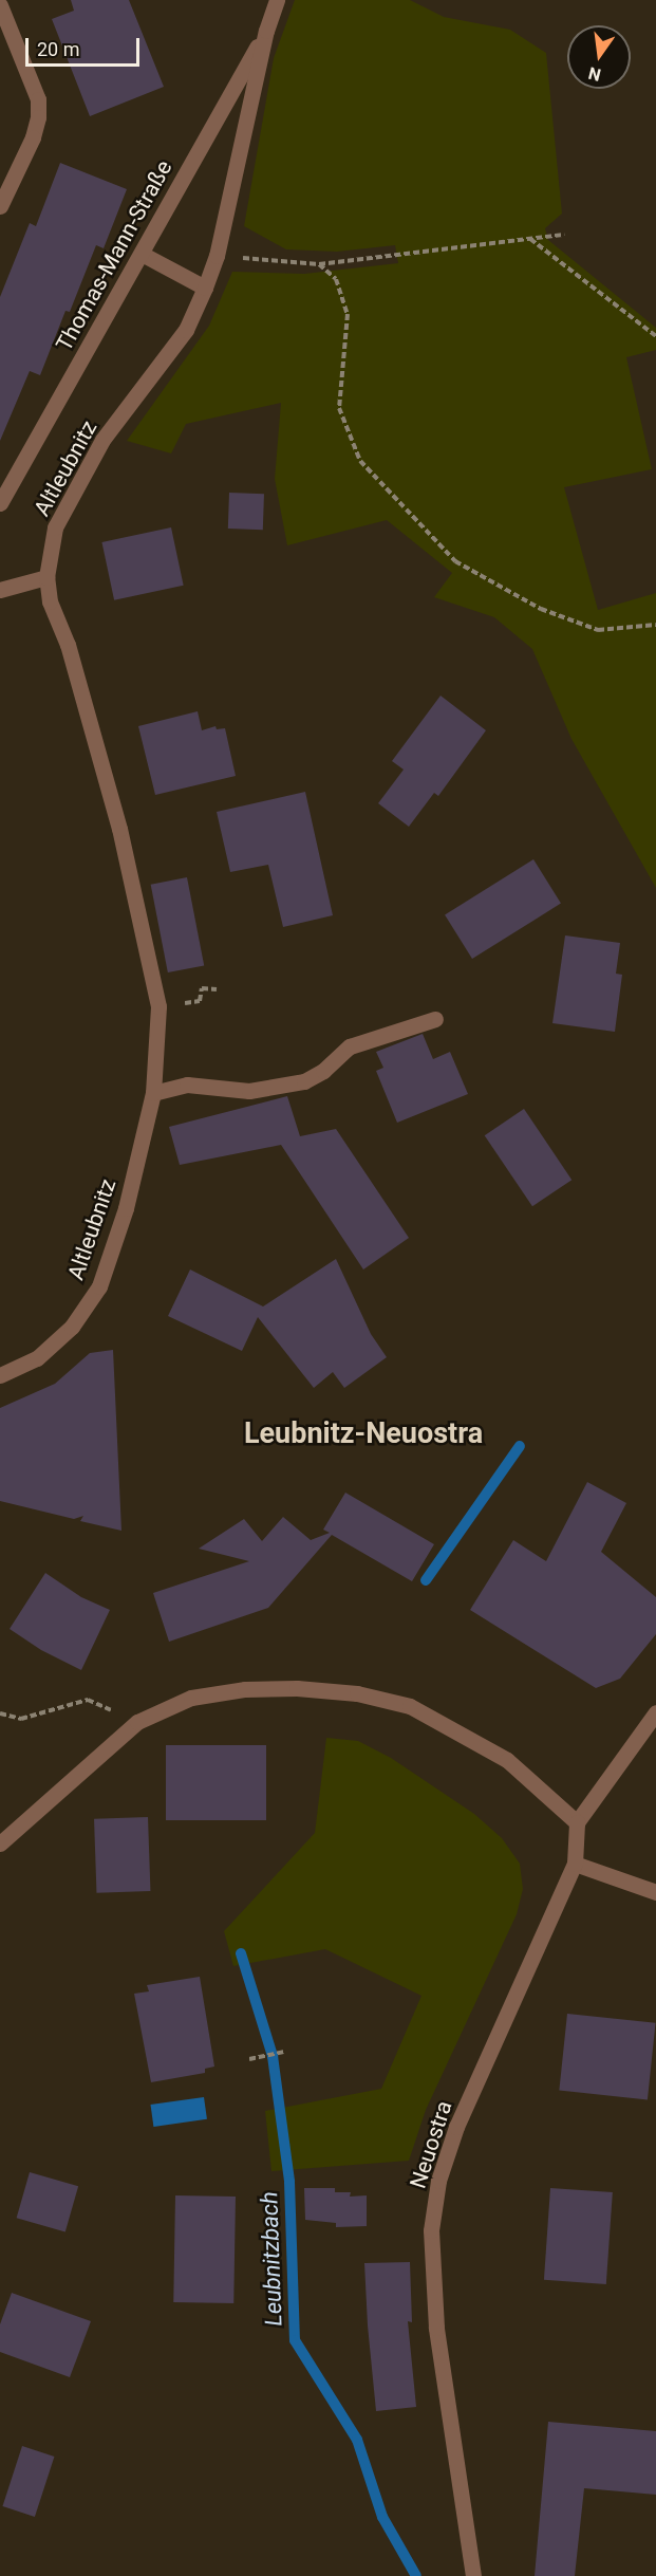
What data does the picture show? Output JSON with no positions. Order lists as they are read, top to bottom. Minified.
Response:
{"streets":{"street":["Thomas-Mann-Straße","Altleubnitz","Neuostra"]},"crossings":[["Thomas-Mann-Straße","Altleubnitz"]],"districts":["Leubnitz-Neuostra"],"water":["Leubnitzbach"],"scale_bar":"20 m","north":"bottom"}
